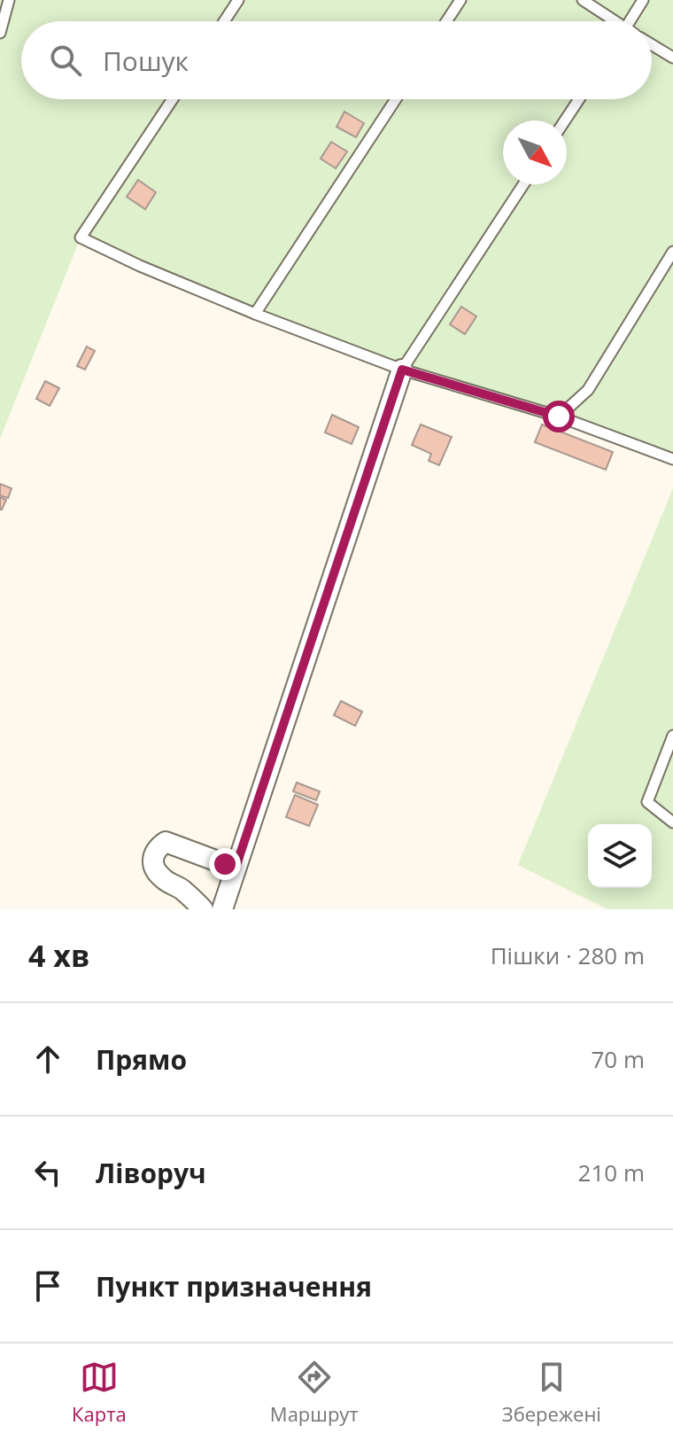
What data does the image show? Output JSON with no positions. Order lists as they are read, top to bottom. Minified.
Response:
{"north":"bottom right","page":{"search":"Пошук","heading":["4 хв","Пішки · 280 m"],"list":[["Прямо","70 m"],["Ліворуч","210 m"],"Пункт призначення"],"nav":["Карта","Маршрут","Збережені"]}}
